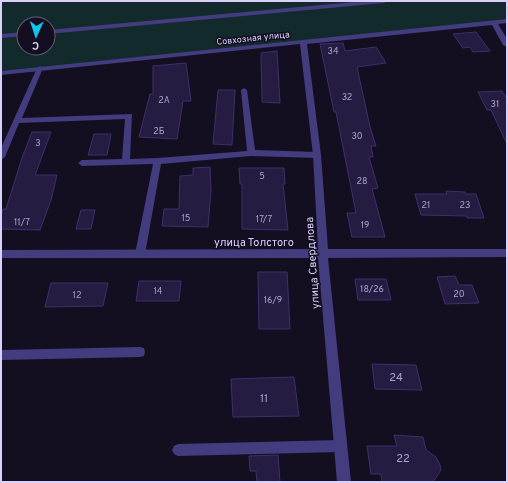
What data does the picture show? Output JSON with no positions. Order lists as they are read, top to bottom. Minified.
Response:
{"streets":{"street":["Совхозная улица","улица Толстого","улица Свердлова"]},"crossings":[["Совхозная улица","улица Свердлова"],["улица Толстого","улица Свердлова"]],"house_numbers":["34","32","2А","31","2Б","30","3","5","28","21","23","15","17/7","11/7","19","18/26","14","20","12","16/9","24","11","22"],"north":"bottom"}
